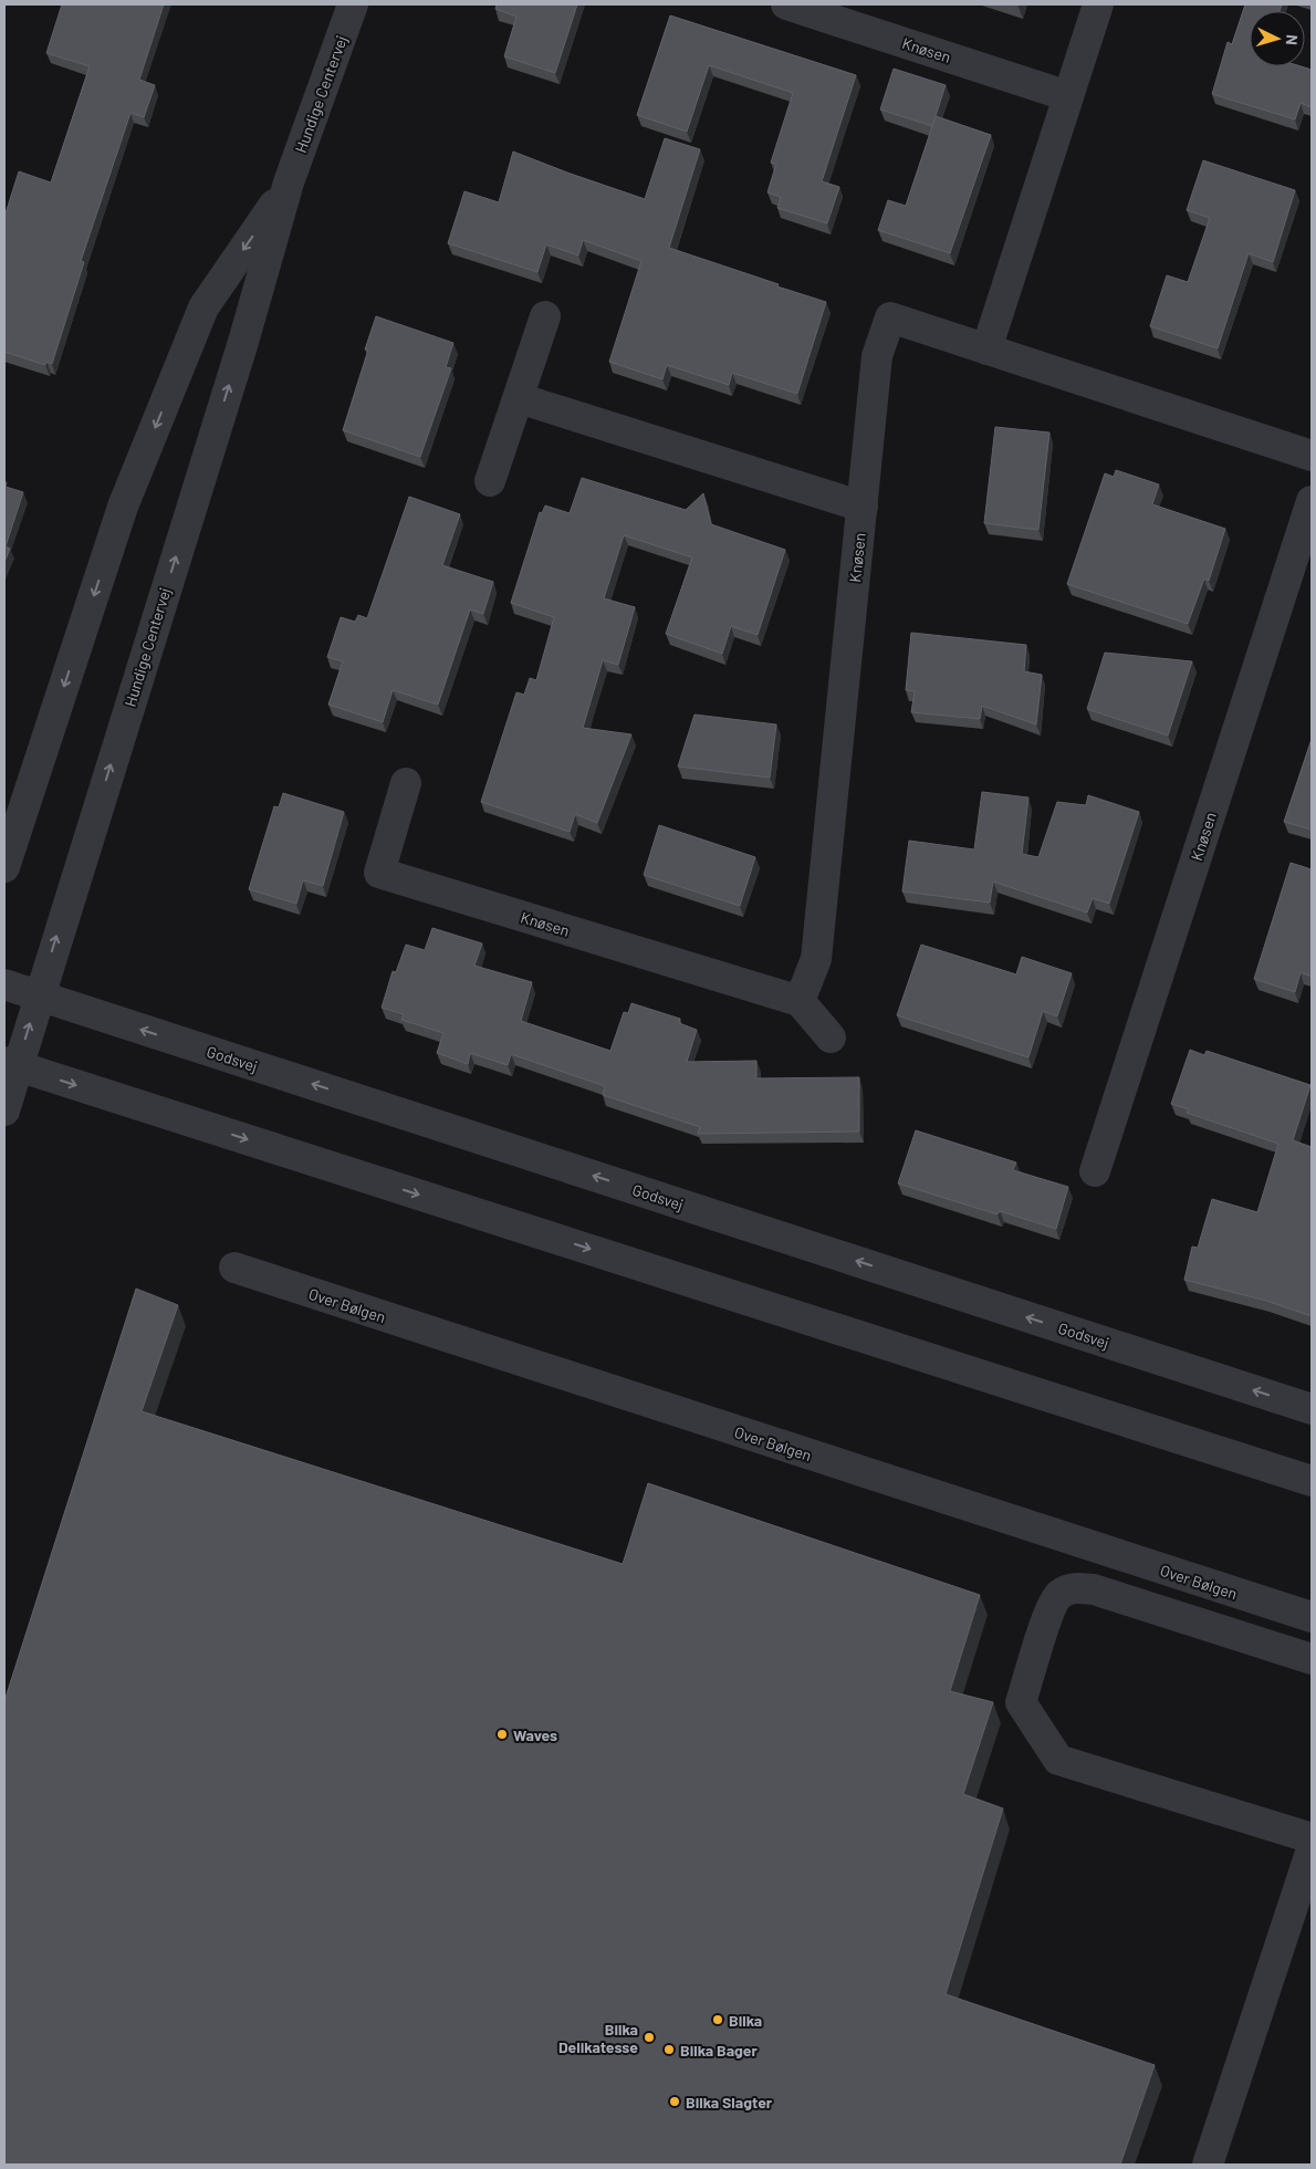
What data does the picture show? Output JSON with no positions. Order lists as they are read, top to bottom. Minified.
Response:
{"streets":{"street":["Knøsen","Hundige Centervej","Godsvej","Over Bølgen"]},"crossings":[["Hundige Centervej","Godsvej"]],"places":["Waves","Bilka","Bilka Delikatesse","Bilka Bager","Bilka Slagter"],"north":"right"}
